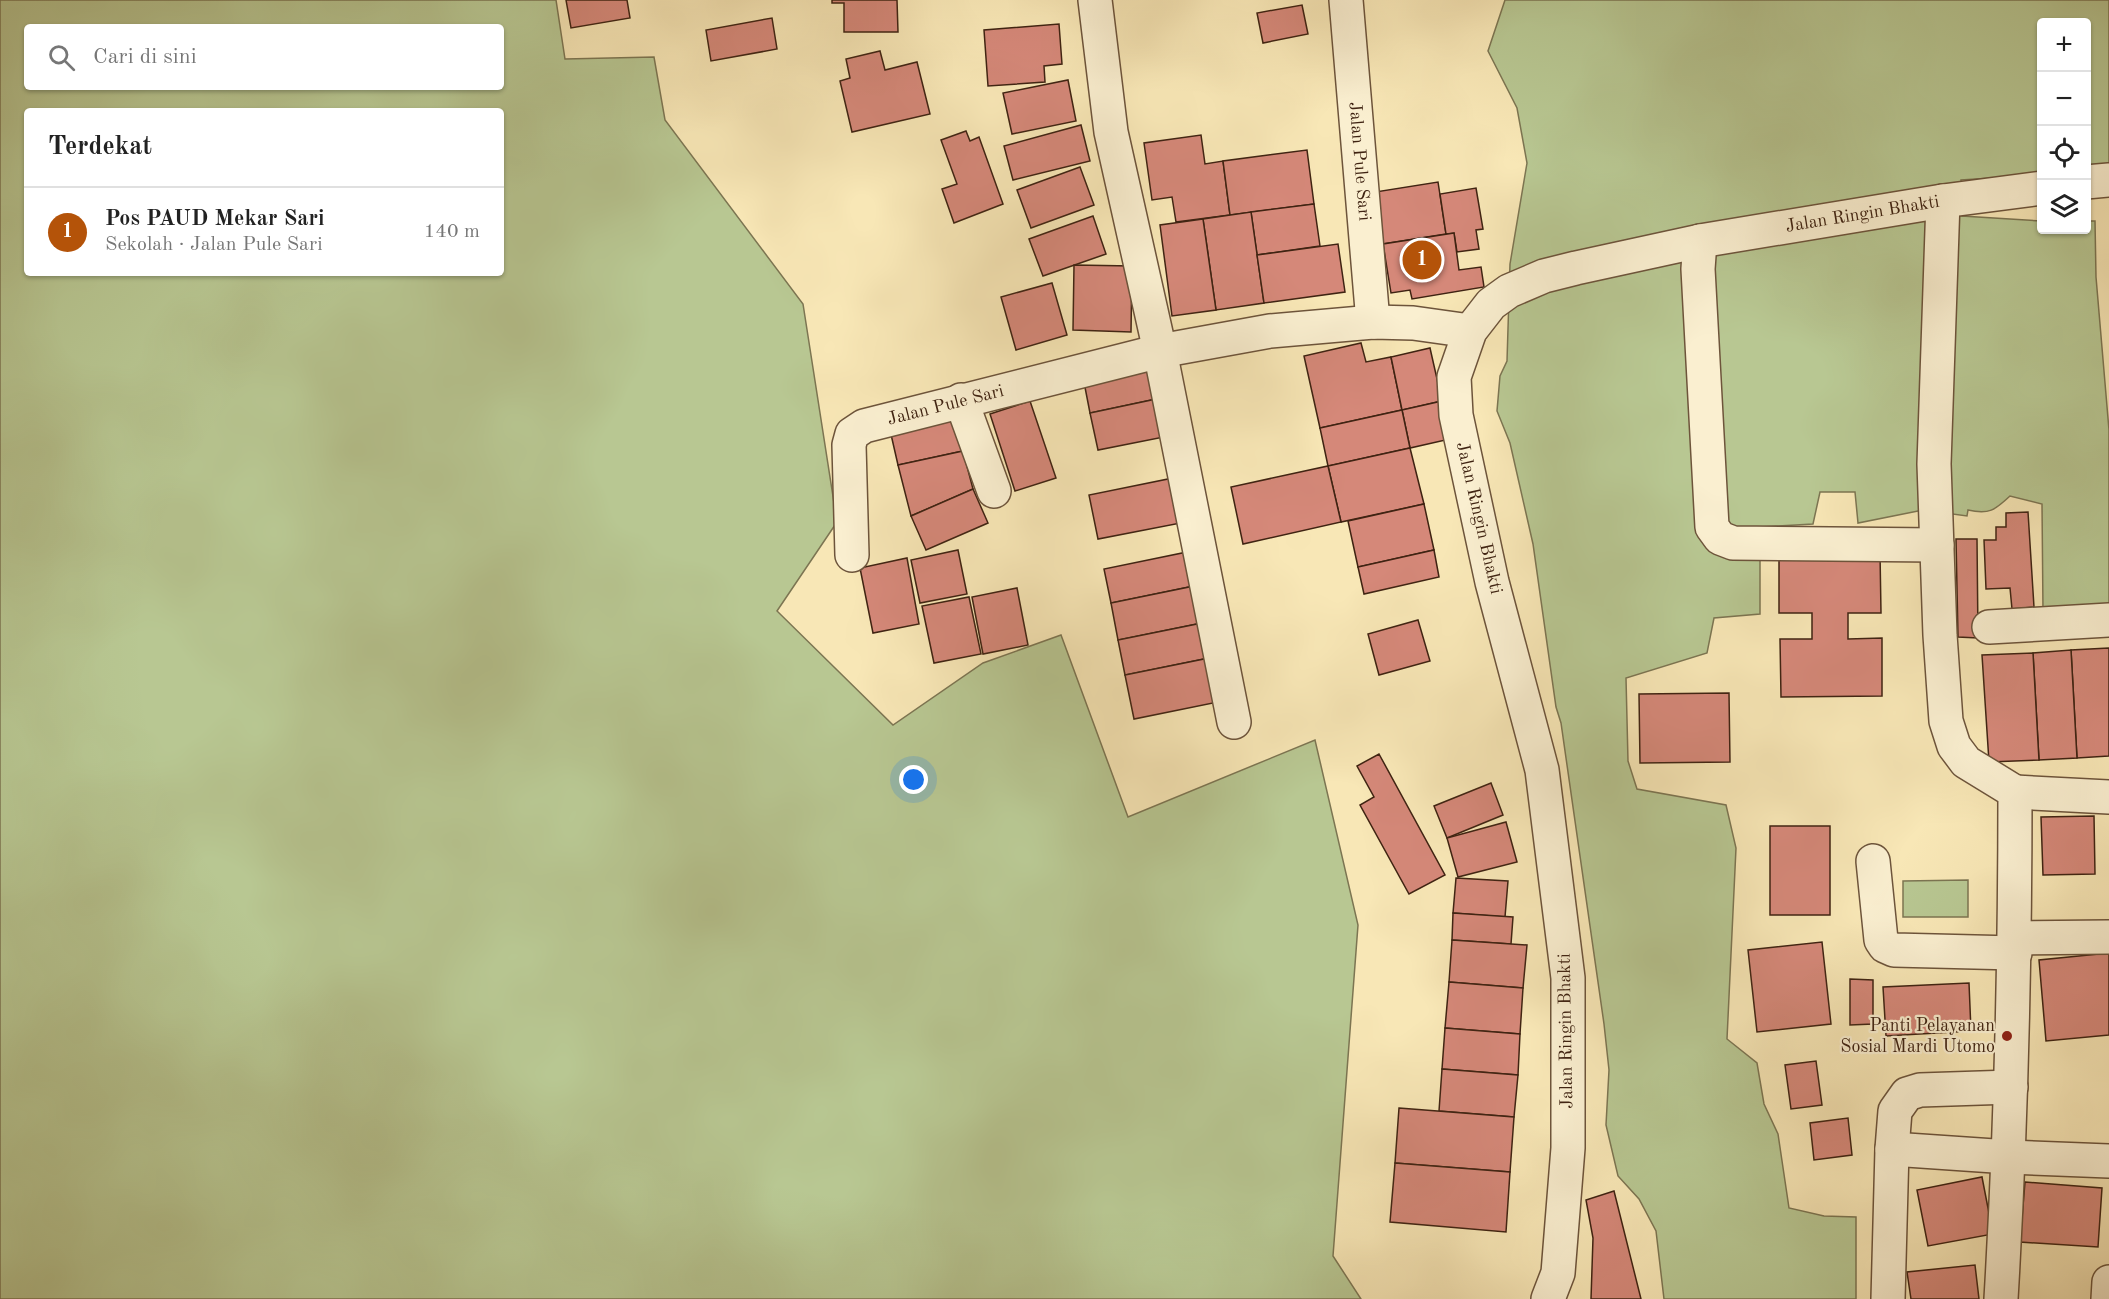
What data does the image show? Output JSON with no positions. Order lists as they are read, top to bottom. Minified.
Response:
{"streets":{"street":["Jalan Pule Sari","Jalan Ringin Bhakti"]},"crossings":[["Jalan Pule Sari","Jalan Ringin Bhakti"]],"places":["Panti Pelayanan Sosial Mardi Utomo"],"page":{"map_buttons":["+","−"],"search":"Cari di sini","heading":"Terdekat","list":[{"mark":"1","name":"Pos PAUD Mekar Sari","note":"Sekolah · Jalan Pule Sari","value":"140 m"}],"pins":"1"}}
